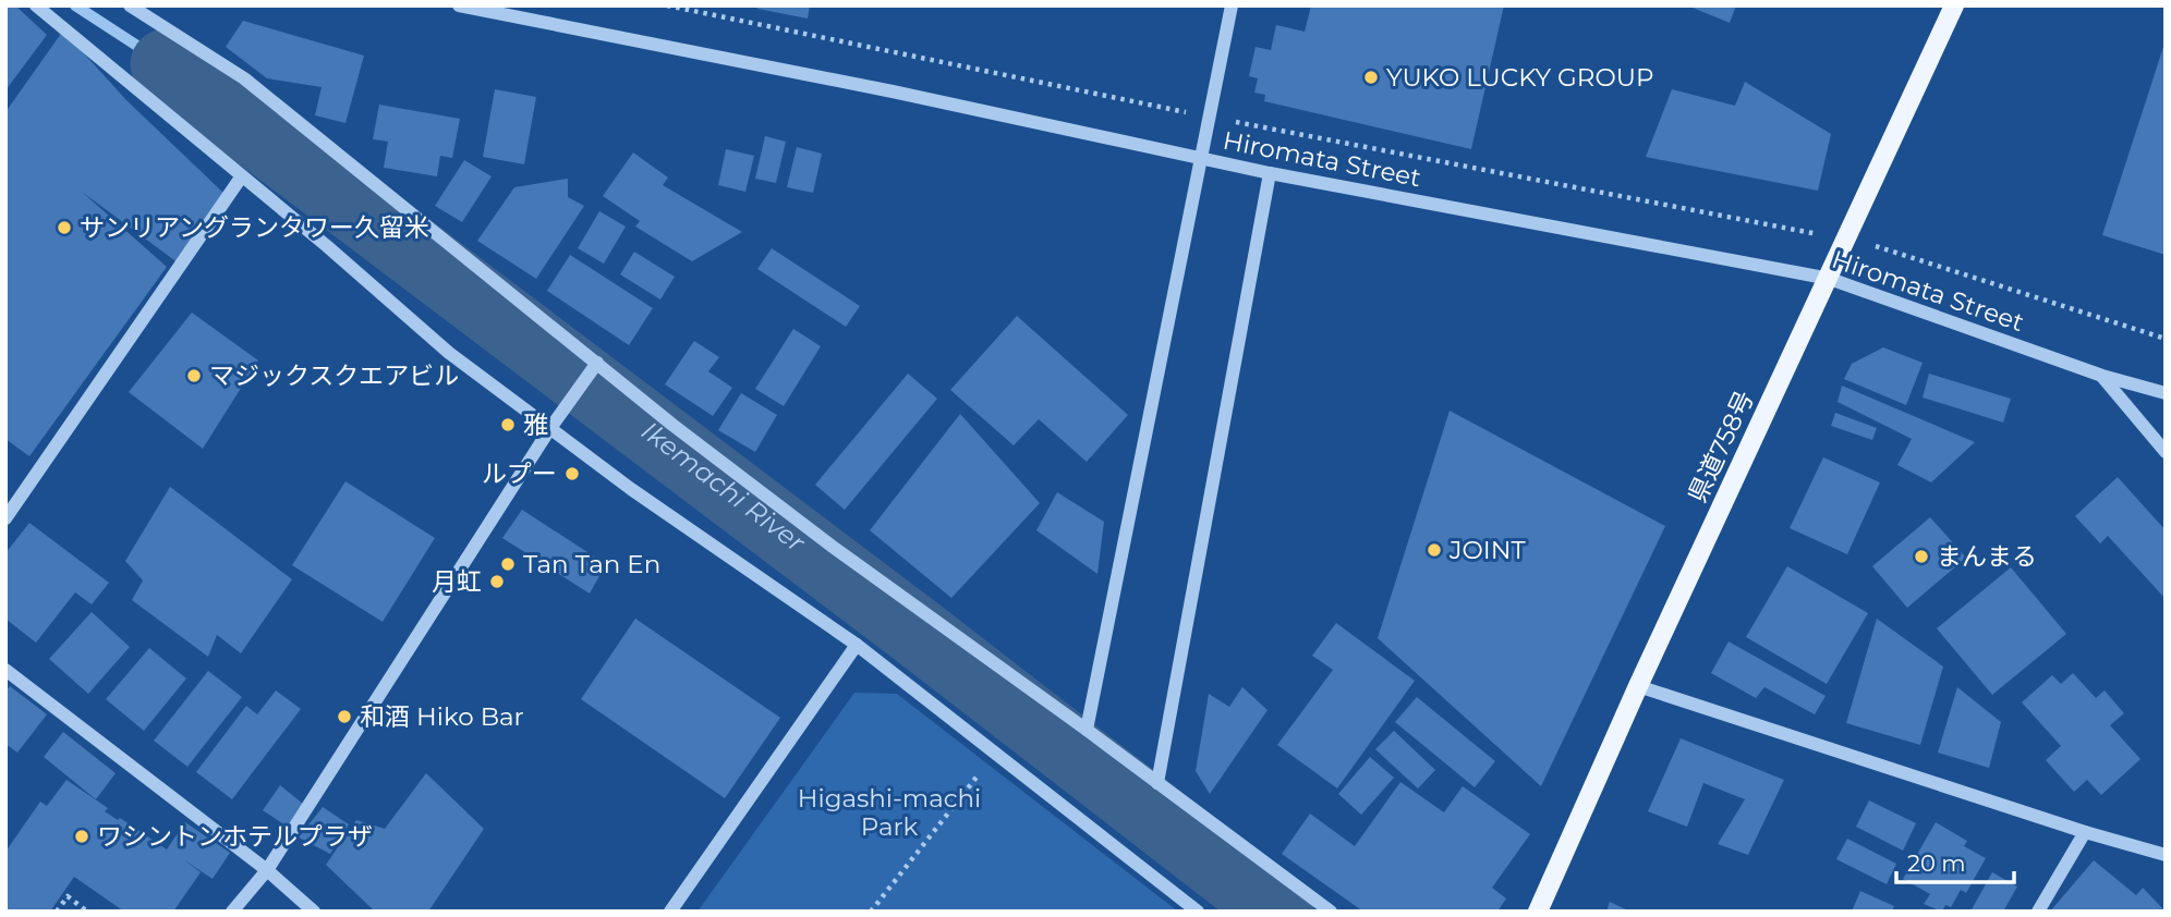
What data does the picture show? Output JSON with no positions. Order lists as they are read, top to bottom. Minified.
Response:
{"streets":{"main road":["県道758号"],"street":["Hiromata Street"]},"crossings":[["Hiromata Street","県道758号"]],"water":["Ikemachi River"],"parks":["Higashi-machi Park"],"places":["YUKO LUCKY GROUP","サンリアングランタワー久留米","マジックスクエアビル","雅","ルプー","JOINT","まんまる","Tan Tan En","月虹","和酒 Hiko Bar","ワシントンホテルプラザ"],"scale_bar":"20 m"}
